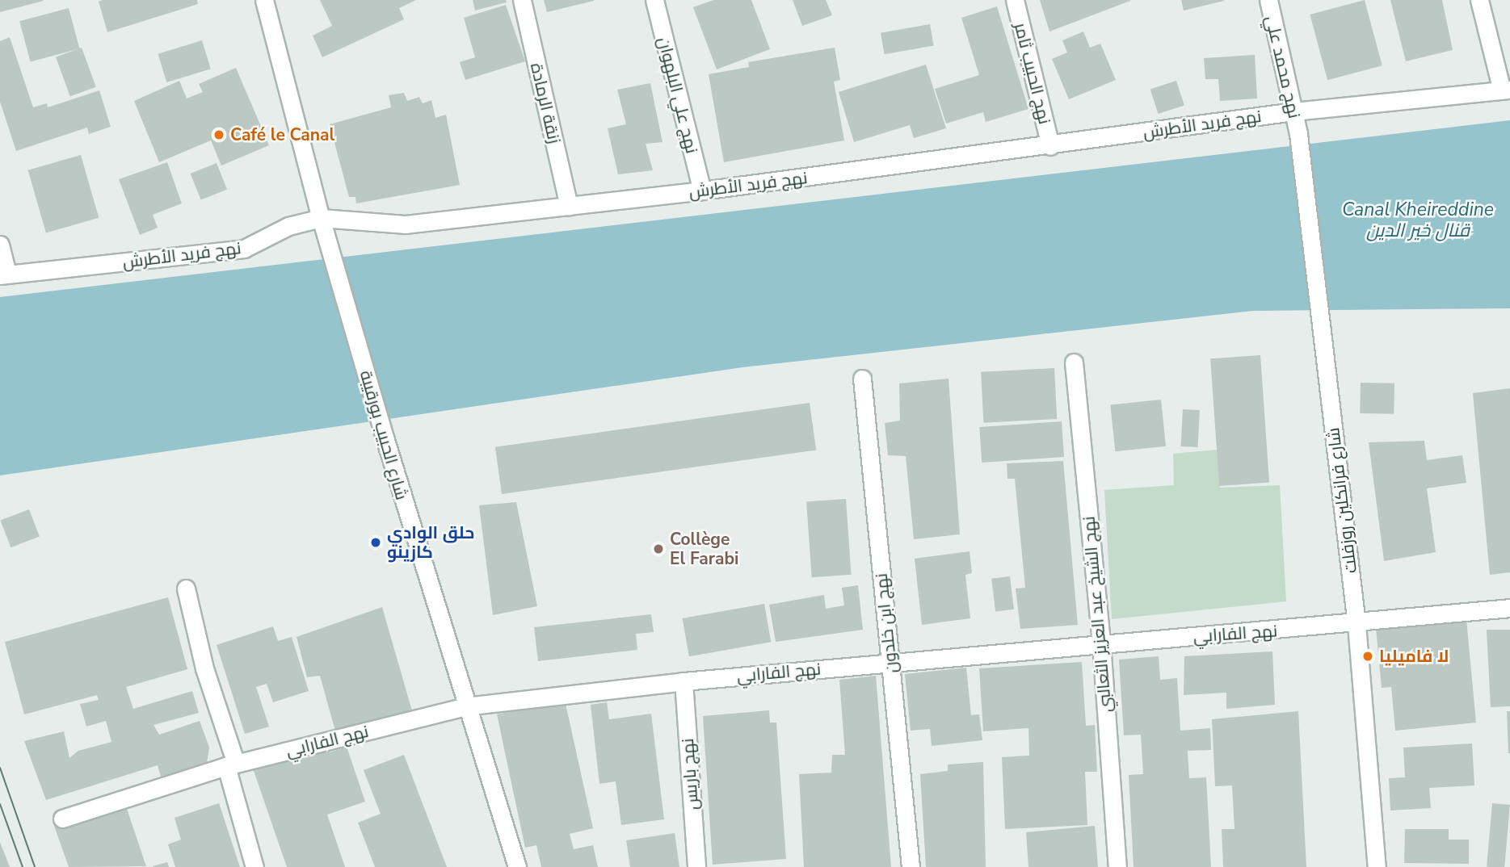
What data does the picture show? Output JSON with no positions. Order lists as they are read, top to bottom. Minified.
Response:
{"streets":{"street":["نهج محمد علي","نهج الحبيب ثامر","نهج علي البلهوان","زنقة الرمادة","نهج فريد الأطرش","شارع الحبيب بورقيبة","شارع فرانكلين روزفلت","نهج الشيخ عبد العزيز الثعالبي","نهج ابن خلدون","نهج الفارابي","نهج باريس"]},"crossings":[["نهج محمد علي","نهج فريد الأطرش"],["نهج محمد علي","شارع فرانكلين روزفلت"],["نهج الحبيب ثامر","نهج فريد الأطرش"],["نهج علي البلهوان","نهج فريد الأطرش"],["زنقة الرمادة","نهج فريد الأطرش"],["نهج فريد الأطرش","شارع الحبيب بورقيبة"],["شارع الحبيب بورقيبة","نهج الفارابي"],["شارع فرانكلين روزفلت","نهج الفارابي"],["نهج الشيخ عبد العزيز الثعالبي","نهج الفارابي"],["نهج ابن خلدون","نهج الفارابي"],["نهج الفارابي","نهج باريس"]],"water":["Canal Kheireddine قنال خير الدين"],"places":["Café le Canal","حلق الوادي كازينو","Collège El Farabi","لا فاميليا"]}
